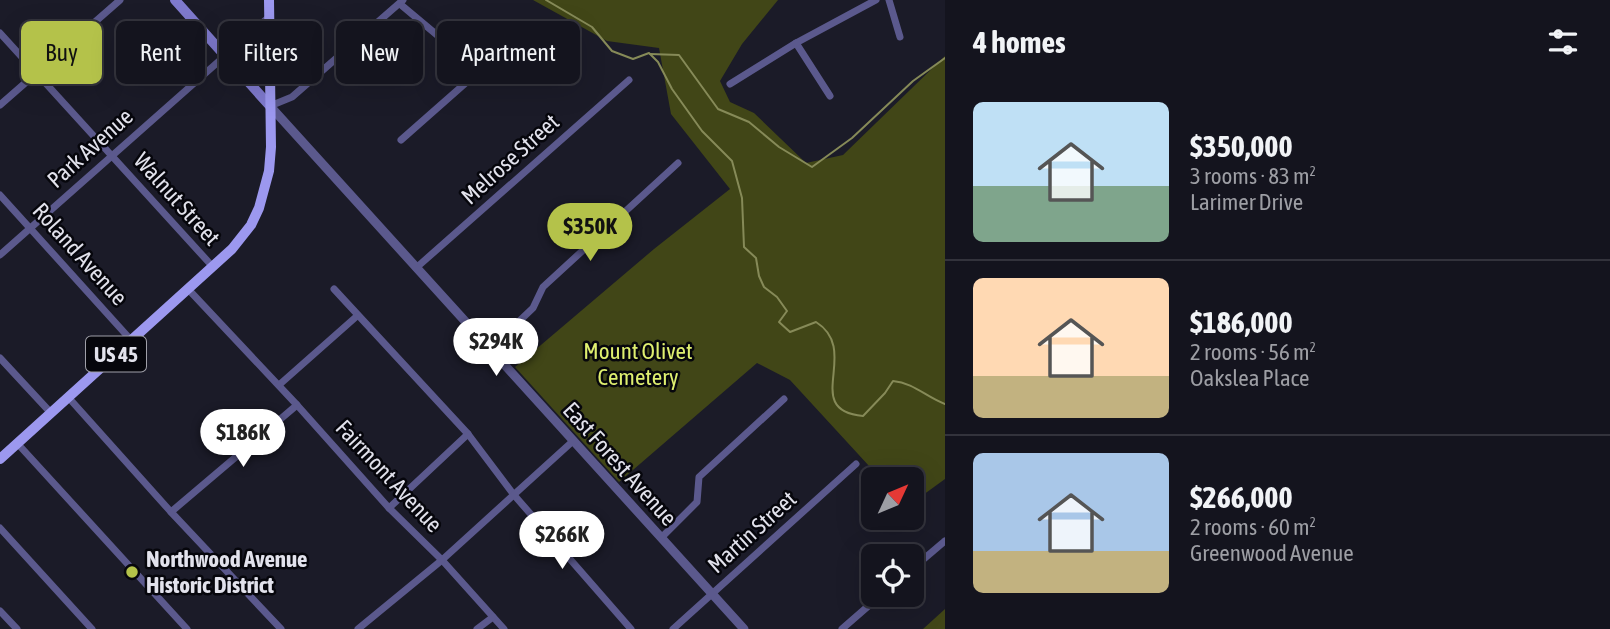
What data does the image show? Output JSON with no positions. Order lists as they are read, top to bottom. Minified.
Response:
{"streets":{"main road":["US 45"],"street":["Park Avenue","Melrose Street","Walnut Street","Roland Avenue","East Forest Avenue","Fairmont Avenue","Martin Street"]},"crossings":[["Park Avenue","Walnut Street"],["Park Avenue","Roland Avenue"],["Park Avenue","US 45"],["Melrose Street","East Forest Avenue"],["Walnut Street","US 45"],["Roland Avenue","US 45"],["US 45","East Forest Avenue"],["US 45","Fairmont Avenue"],["East Forest Avenue","Martin Street"]],"parks":["Mount Olivet Cemetery"],"places":["Northwood Avenue Historic District"],"north":"top right","page":{"heading":"4 homes","chip":["Buy","Rent","Filters","New","Apartment"],"list":[{"name":"$350,000","note":"3 rooms · 83 m² · Larimer Drive"},{"name":"$186,000","note":"2 rooms · 56 m² · Oakslea Place"},{"name":"$266,000","note":"2 rooms · 60 m² · Greenwood Avenue"}],"price":["$350K","$294K","$186K","$266K"]}}
